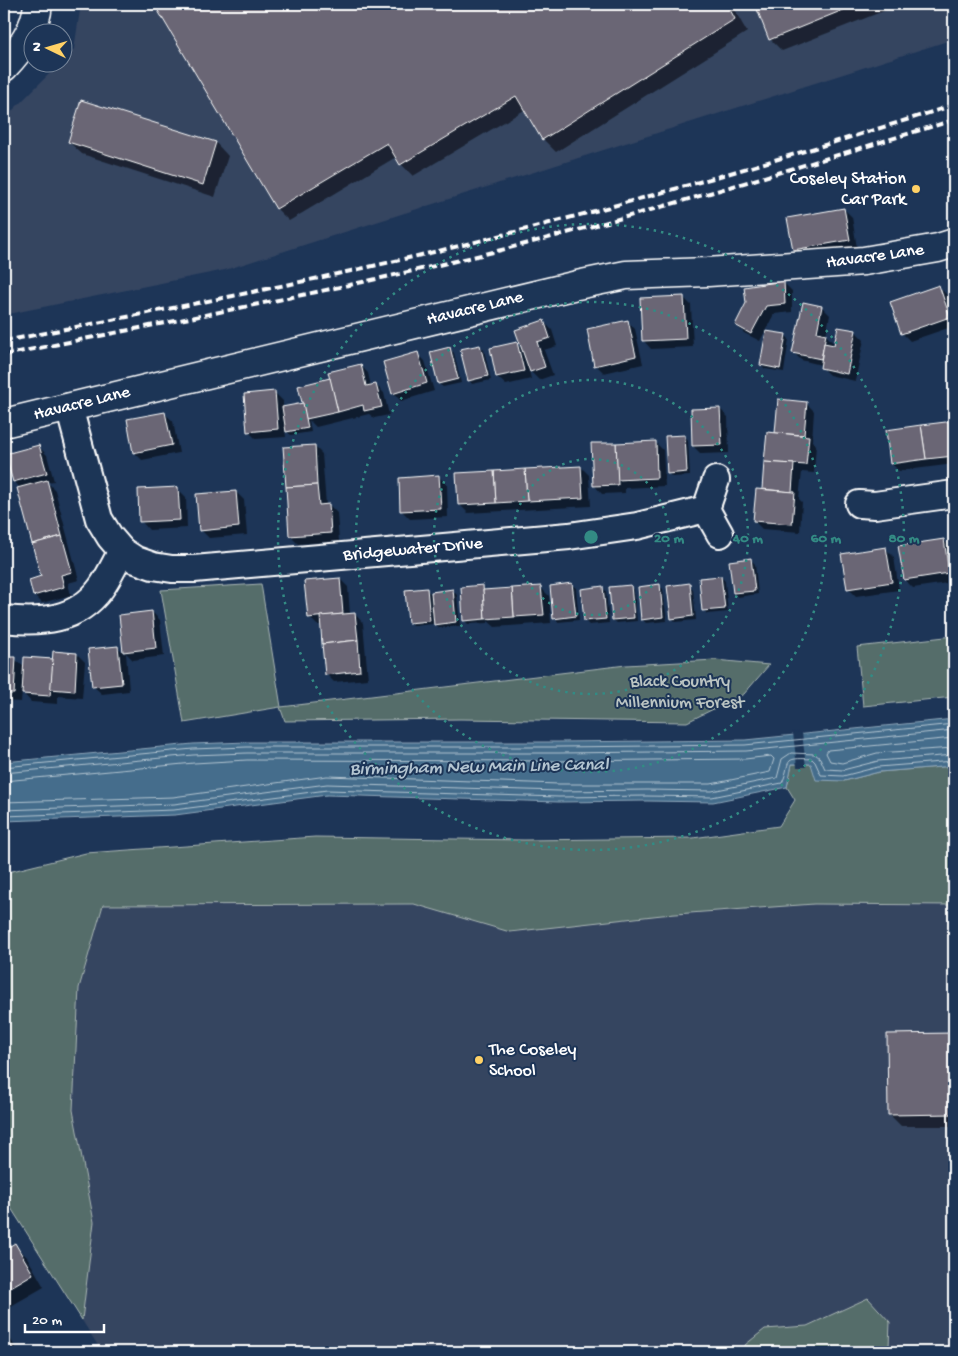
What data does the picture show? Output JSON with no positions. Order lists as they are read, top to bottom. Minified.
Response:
{"streets":{"street":["Havacre Lane","Bridgewater Drive"]},"crossings":[["Havacre Lane","Bridgewater Drive"]],"water":["Birmingham New Main Line Canal"],"parks":["Black Country Millennium Forest"],"places":["Coseley Station Car Park","The Coseley School"],"scale_bar":"20 m","north":"left","rings":["20 m","40 m","60 m","80 m"]}
